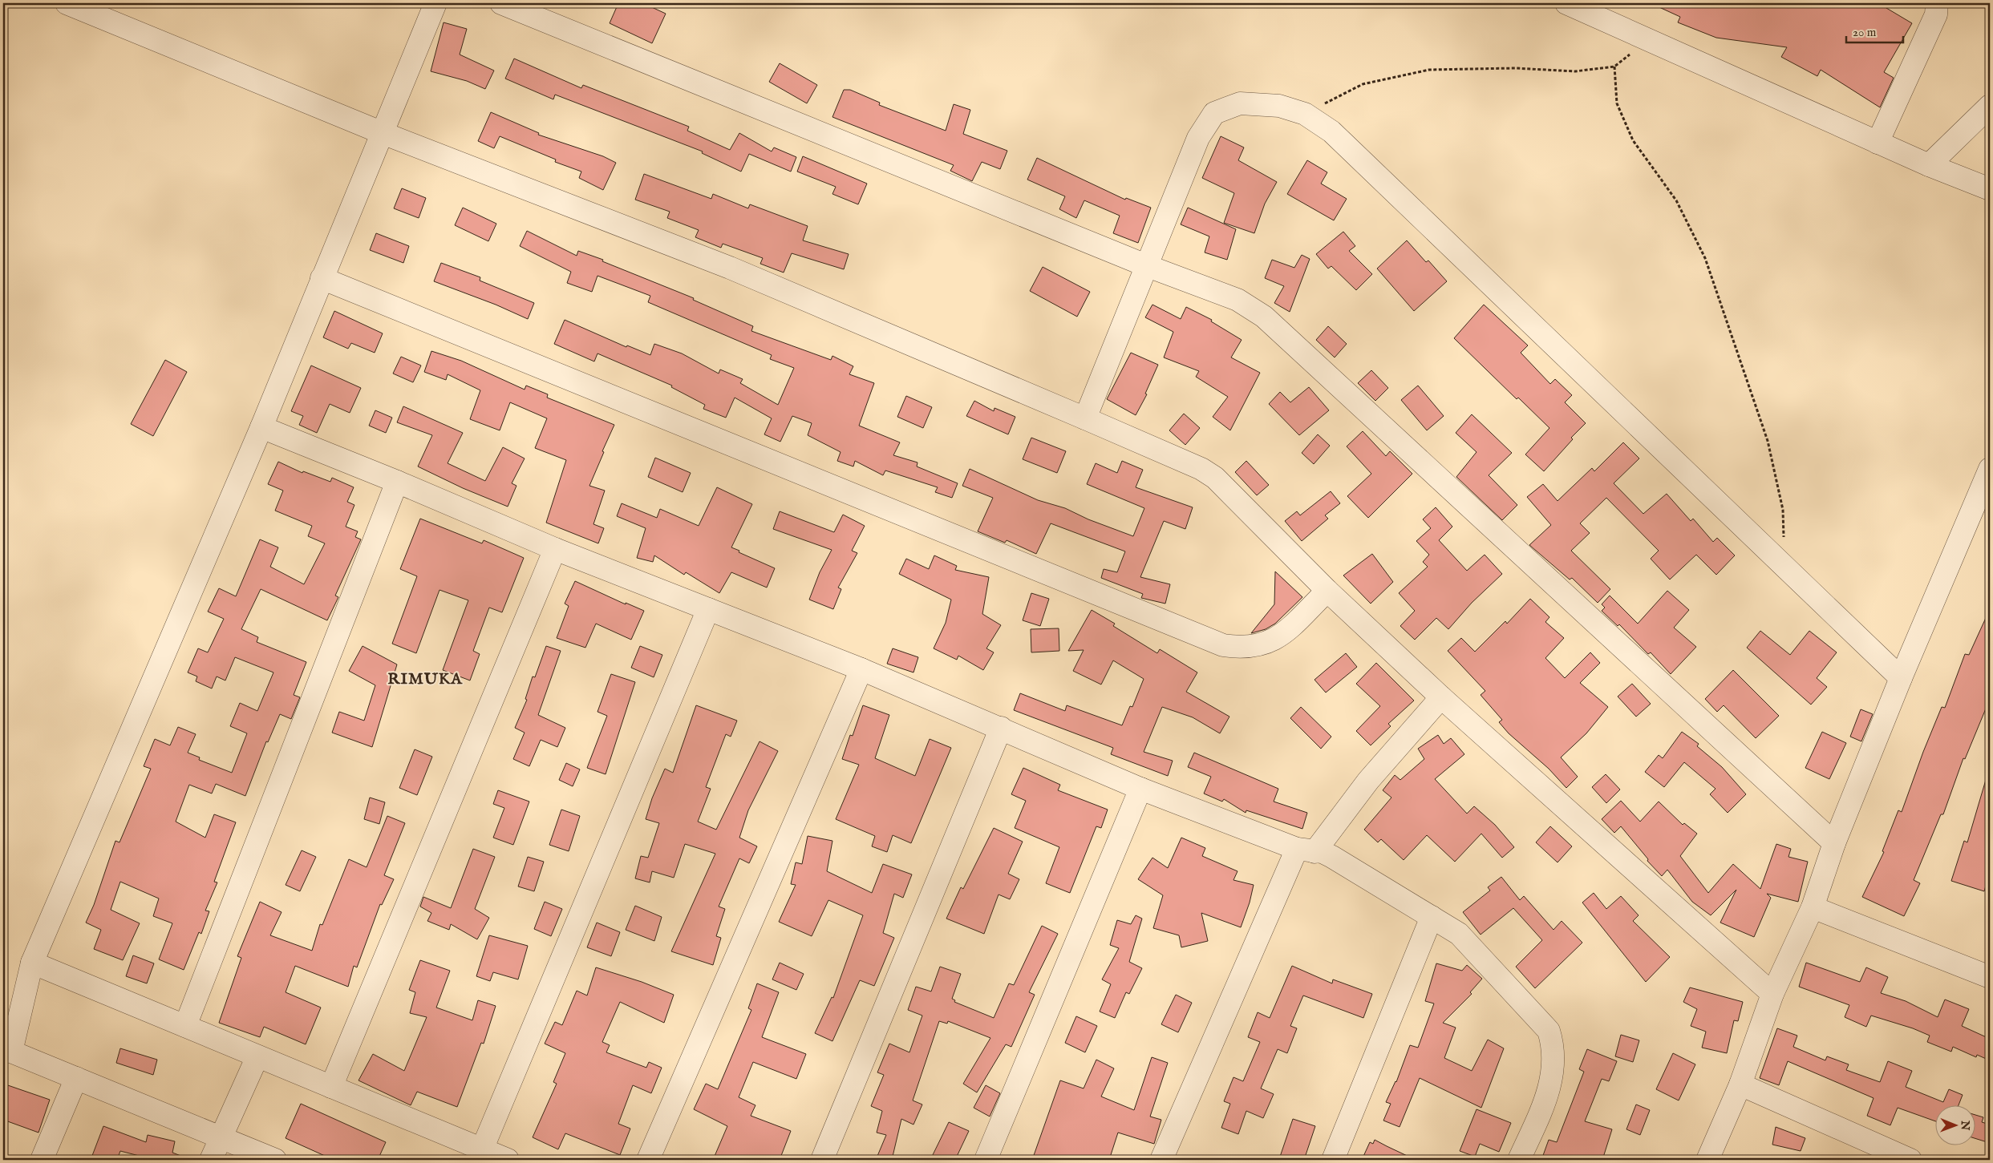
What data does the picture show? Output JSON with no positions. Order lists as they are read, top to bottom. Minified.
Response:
{"districts":["RIMUKA"],"scale_bar":"20 m","north":"right"}
